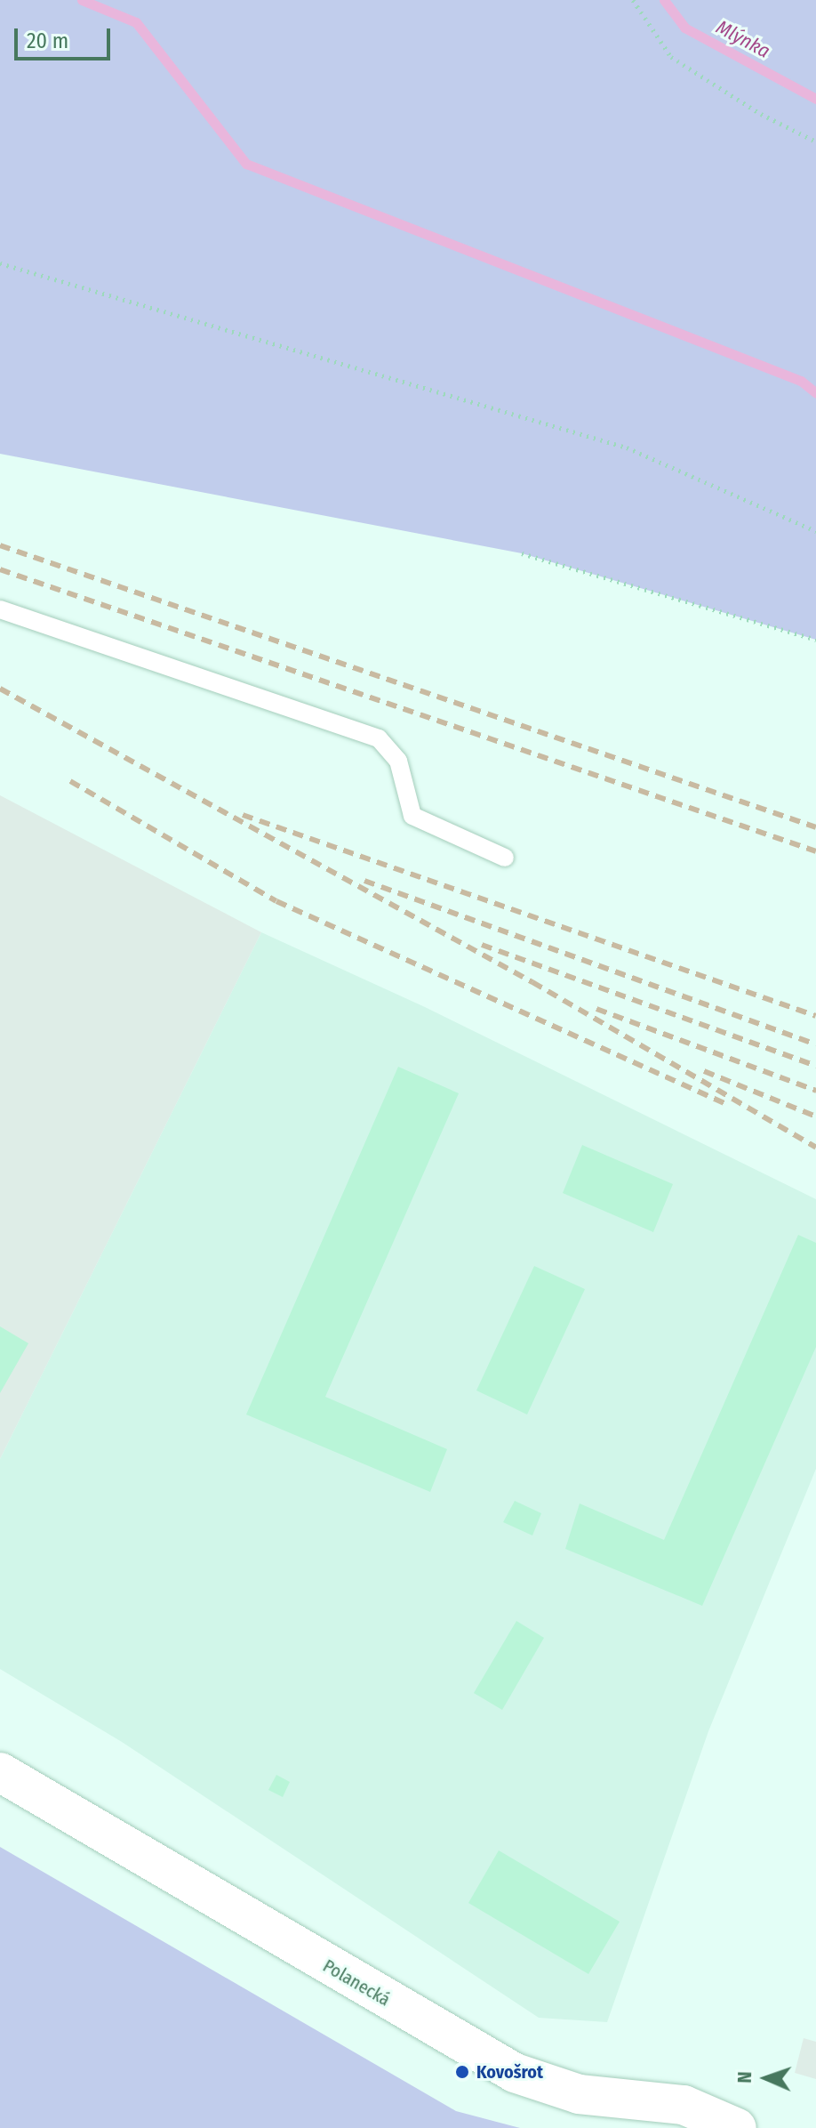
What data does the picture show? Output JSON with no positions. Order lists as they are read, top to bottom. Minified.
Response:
{"streets":{"street":["Polanecká"]},"water":["Mlýnka"],"places":["Kovošrot"],"scale_bar":"20 m","north":"left"}
